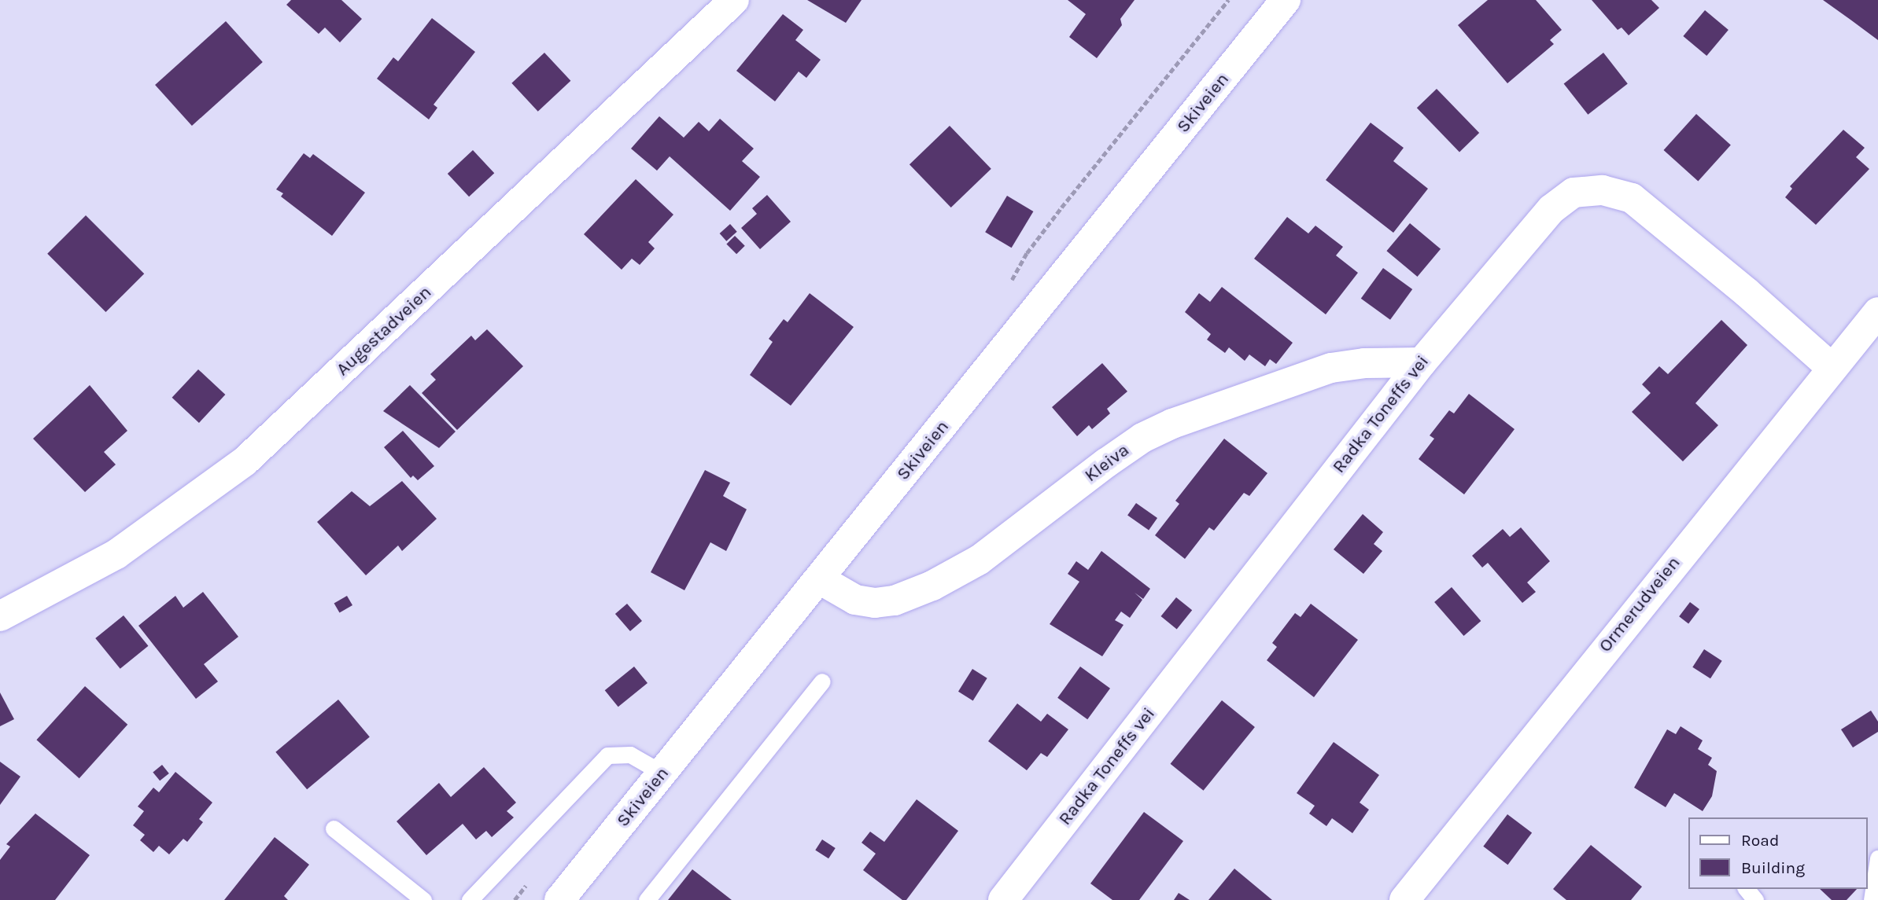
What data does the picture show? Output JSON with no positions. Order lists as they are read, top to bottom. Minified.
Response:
{"streets":{"street":["Skiveien","Augestadveien","Radka Toneffs vei","Kleiva","Ormerudveien"]},"crossings":[["Skiveien","Kleiva"],["Radka Toneffs vei","Kleiva"],["Radka Toneffs vei","Ormerudveien"]],"legend":["Road","Building"]}
